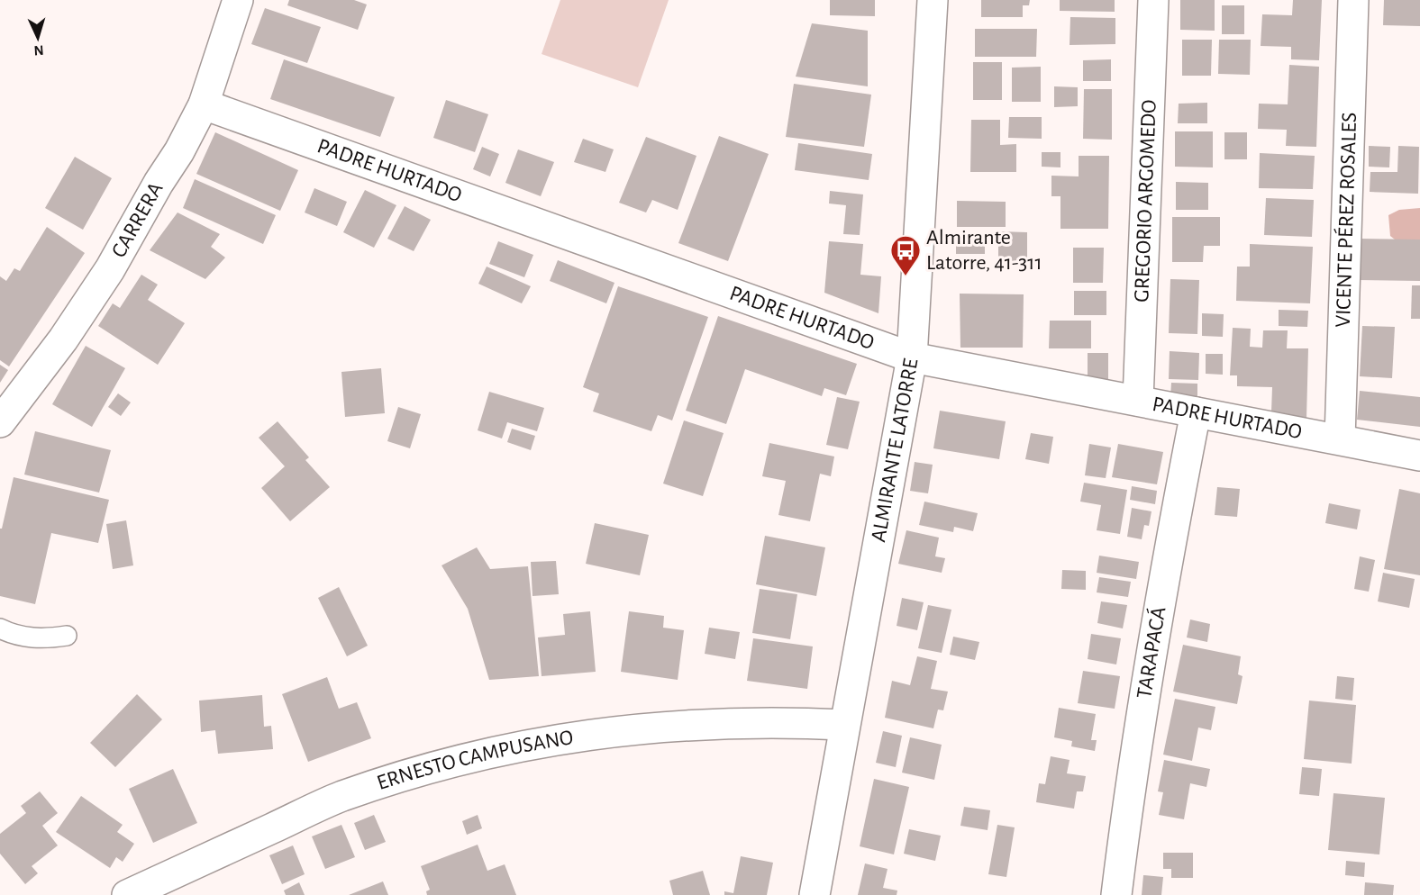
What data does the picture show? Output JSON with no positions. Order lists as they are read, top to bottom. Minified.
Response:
{"streets":{"street":["PADRE HURTADO","GREGORIO ARGOMEDO","VICENTE PÉREZ ROSALES","CARRERA","ALMIRANTE LATORRE","TARAPACÁ","ERNESTO CAMPUSANO"]},"crossings":[["PADRE HURTADO","GREGORIO ARGOMEDO"],["PADRE HURTADO","VICENTE PÉREZ ROSALES"],["PADRE HURTADO","CARRERA"],["PADRE HURTADO","ALMIRANTE LATORRE"],["PADRE HURTADO","TARAPACÁ"],["ALMIRANTE LATORRE","ERNESTO CAMPUSANO"]],"places":{"bus stop":["Almirante Latorre, 41-311"]},"north":"bottom"}
